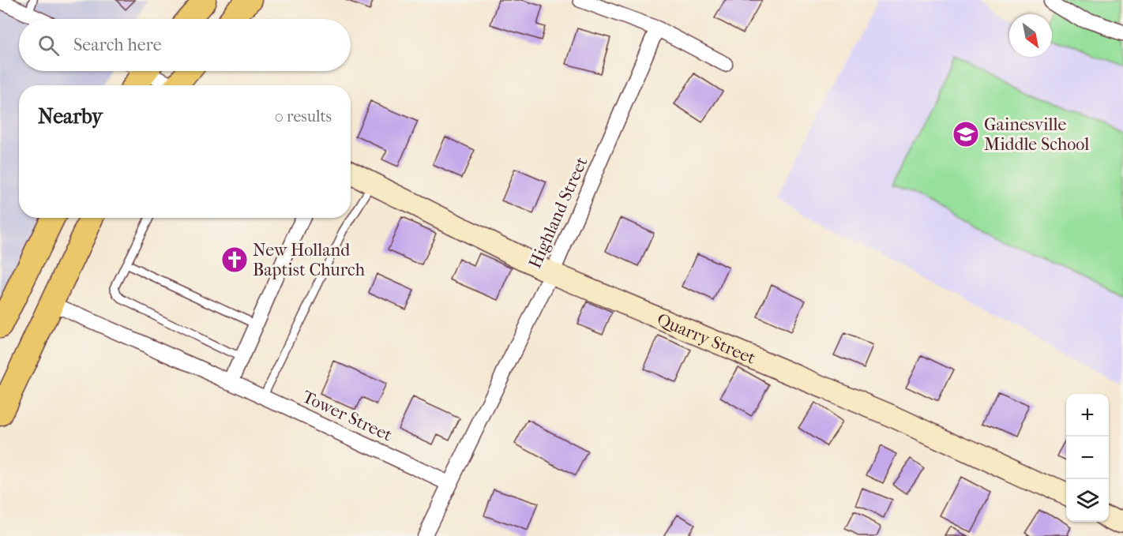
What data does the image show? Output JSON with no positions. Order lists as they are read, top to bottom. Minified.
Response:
{"streets":{"street":["Highland Street","Quarry Street","Tower Street"]},"crossings":[["Highland Street","Quarry Street"],["Highland Street","Tower Street"]],"places":{"school or university":["Gainesville Middle School"],"church":["New Holland Baptist Church"]},"north":"bottom right","page":{"search":"Search here","heading":["Nearby","0 results"],"map_buttons":["+","−"]}}
